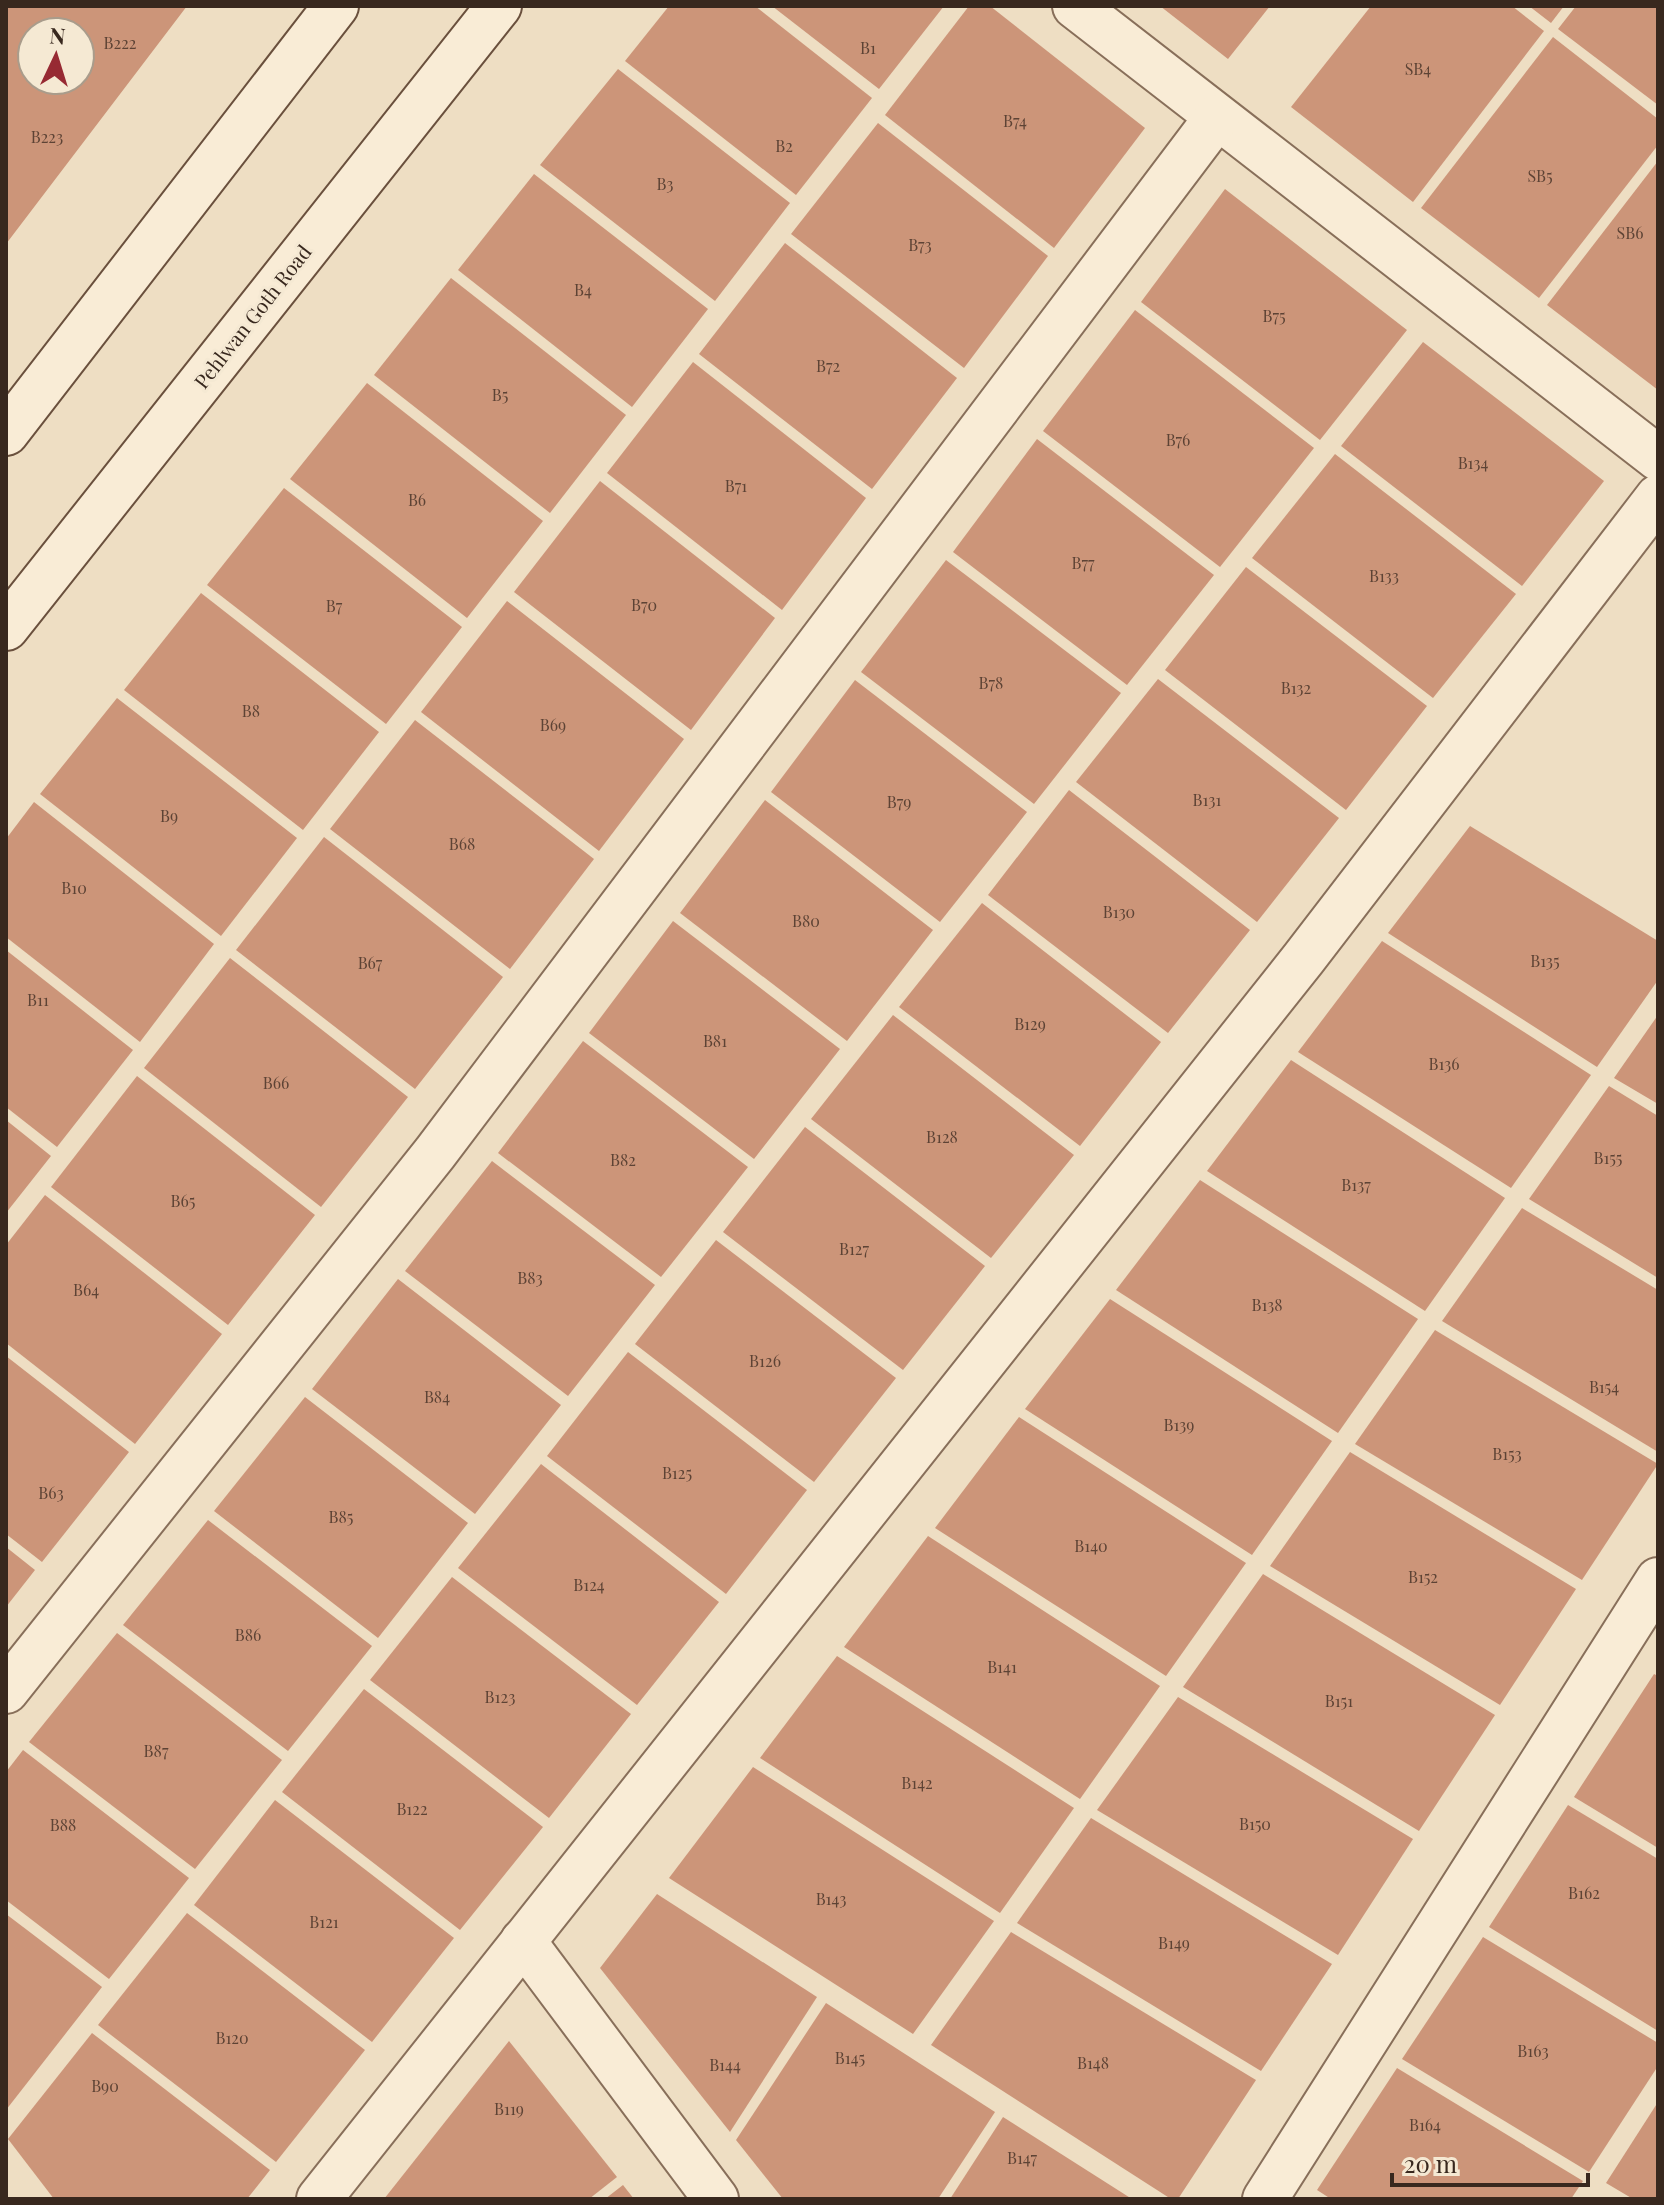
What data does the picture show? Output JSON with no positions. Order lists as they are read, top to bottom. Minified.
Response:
{"streets":{"street":["Pehlwan Goth Road"]},"house_numbers":["B222","B1","SB4","B74","B223","B2","SB5","B3","SB6","B73","B4","B75","B72","B5","B76","B134","B71","B6","B77","B133","B70","B7","B78","B132","B8","B69","B131","B79","B9","B68","B10","B130","B80","B135","B67","B11","B129","B81","B136","B66","B128","B155","B82","B137","B65","B127","B83","B64","B138","B126","B154","B84","B139","B153","B125","B63","B85","B140","B152","B124","B86","B141","B123","B151","B87","B142","B122","B150","B88","B162","B143","B121","B149","B120","B163","B145","B148","B144","B90","B119","B164","B147"],"scale_bar":"20 m","north":"top"}
